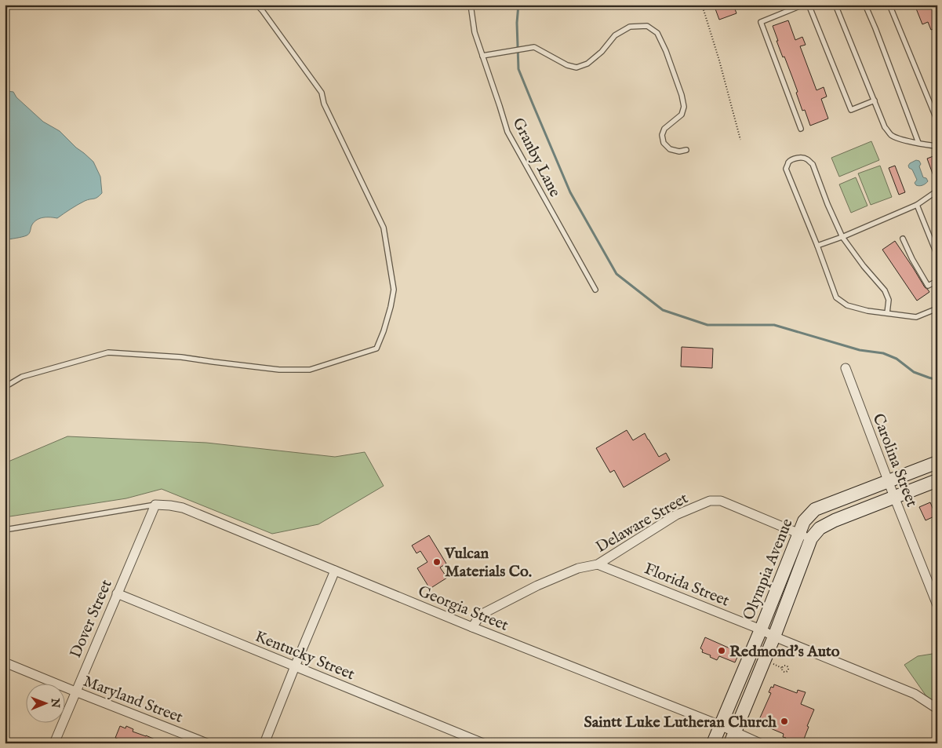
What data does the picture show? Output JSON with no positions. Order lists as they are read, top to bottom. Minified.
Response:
{"streets":{"main road":["Olympia Avenue"],"street":["Carolina Street","Delaware Street","Florida Street","Georgia Street","Dover Street","Kentucky Street","Maryland Street"],"lane":["Granby Lane"]},"crossings":[["Carolina Street","Olympia Avenue"],["Delaware Street","Olympia Avenue"],["Delaware Street","Florida Street"],["Delaware Street","Georgia Street"],["Olympia Avenue","Florida Street"],["Olympia Avenue","Georgia Street"],["Georgia Street","Dover Street"],["Dover Street","Kentucky Street"],["Dover Street","Maryland Street"]],"places":["Vulcan Materials Co.","Redmond's Auto","Saintt Luke Lutheran Church"],"north":"right"}
